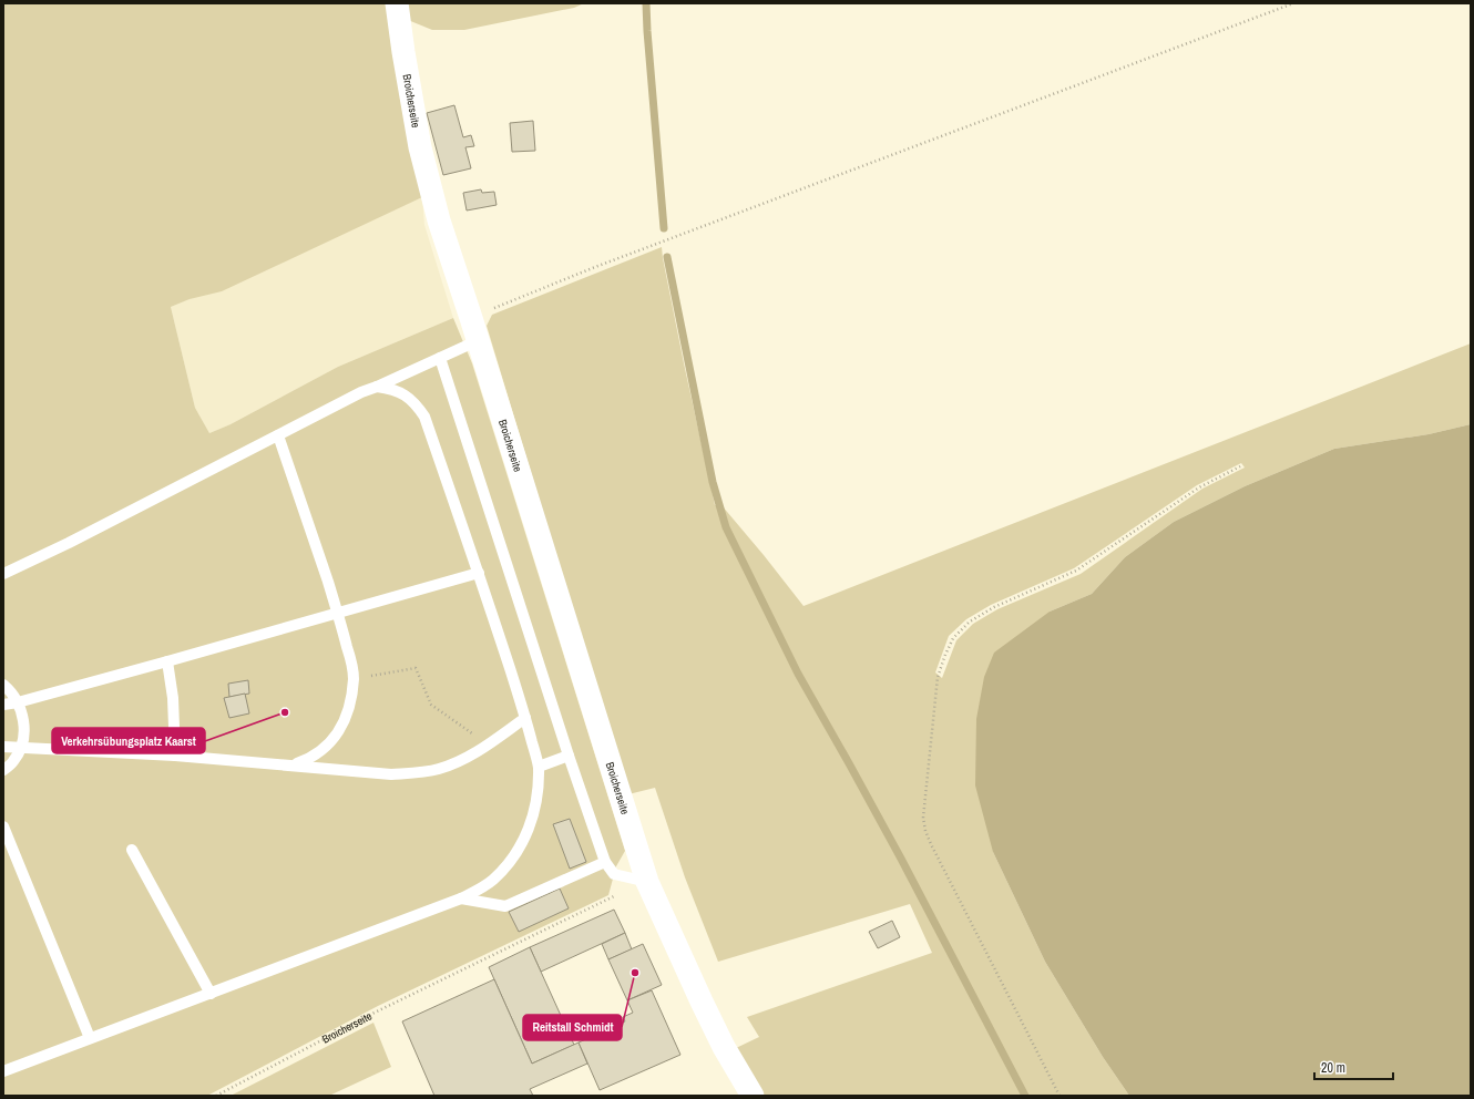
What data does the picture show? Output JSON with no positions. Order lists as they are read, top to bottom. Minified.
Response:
{"streets":{"street":["Broicherseite"]},"places":["Verkehrsübungsplatz Kaarst","Reitstall Schmidt"],"scale_bar":"20 m"}
